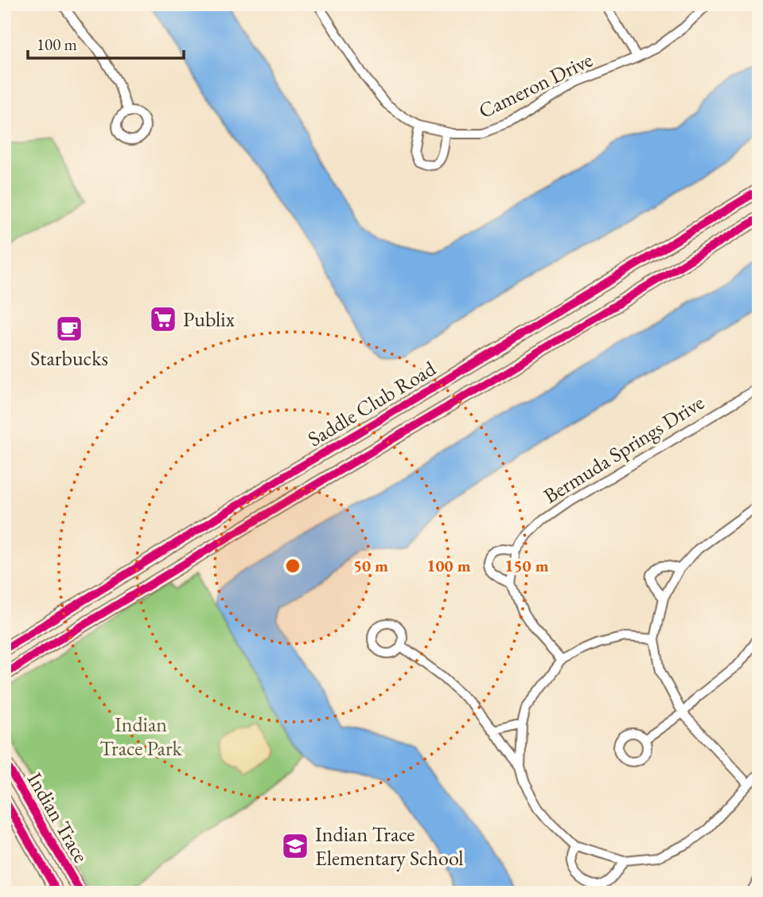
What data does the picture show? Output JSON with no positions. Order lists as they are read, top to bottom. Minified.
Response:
{"streets":{"street":["Cameron Drive","Saddle Club Road","Bermuda Springs Drive","Indian Trace"]},"parks":["Indian Trace Park"],"places":{"supermarket":["Publix"],"cafe":["Starbucks"],"school or university":["Indian Trace Elementary School"]},"scale_bar":"100 m","rings":["50 m","100 m","150 m"]}
